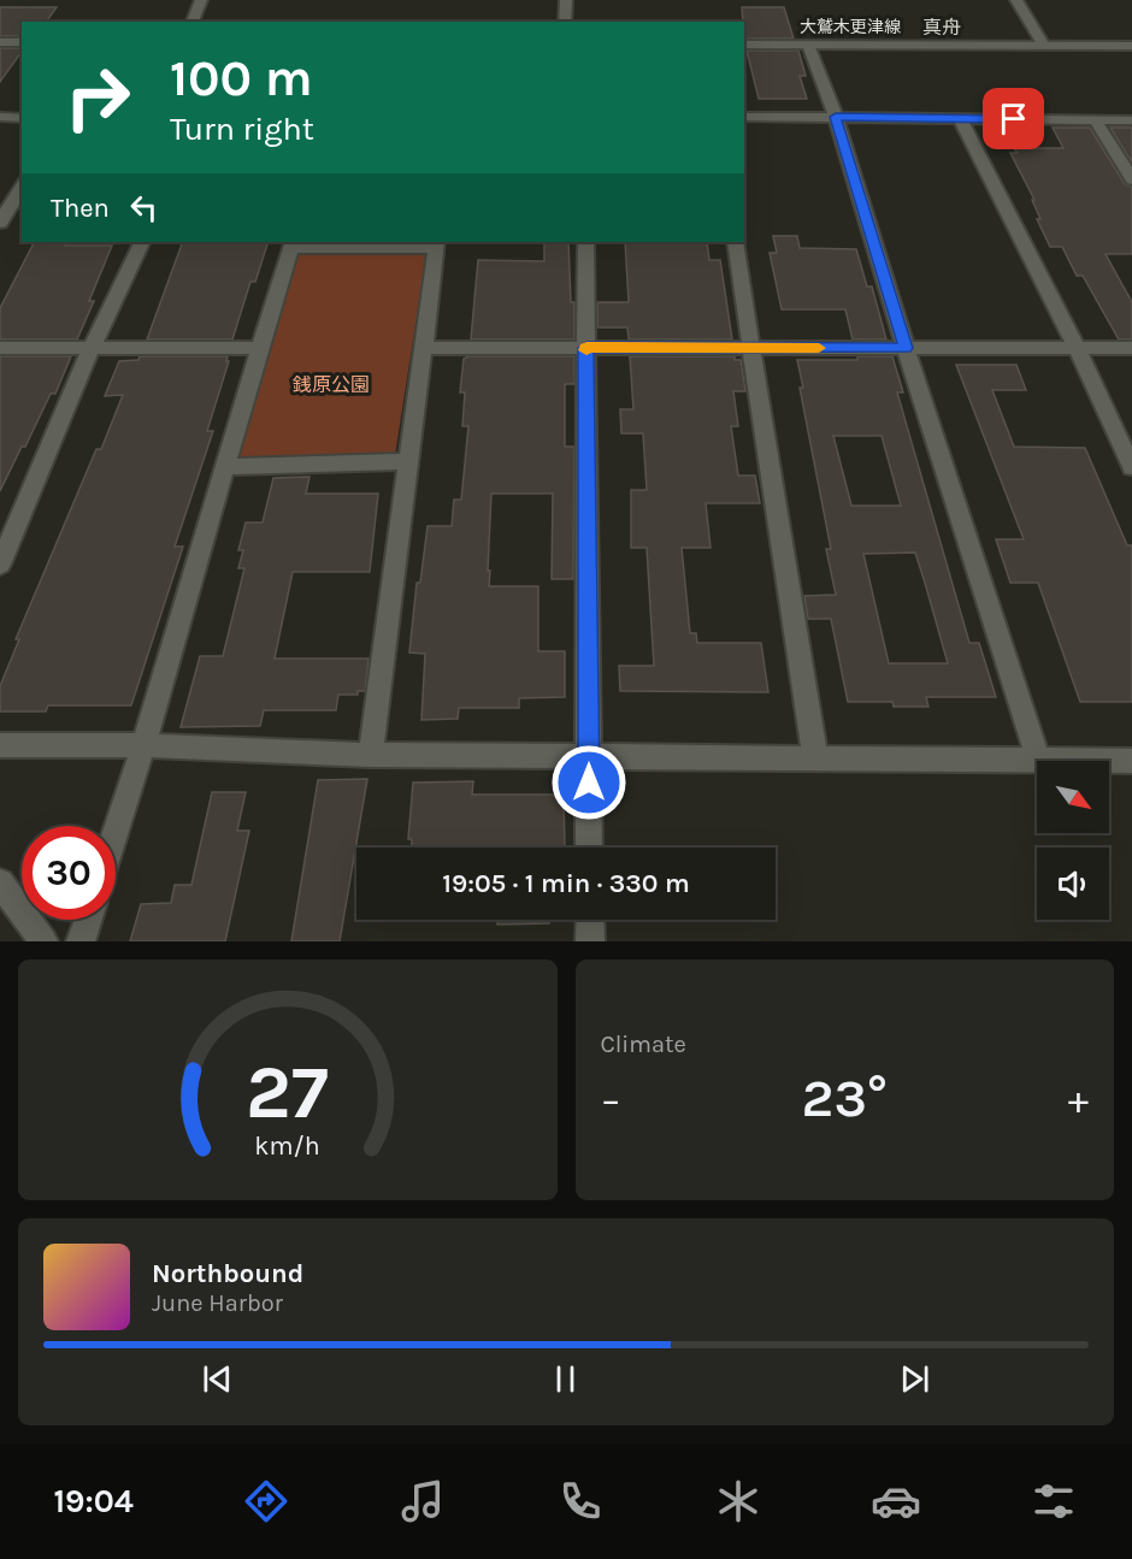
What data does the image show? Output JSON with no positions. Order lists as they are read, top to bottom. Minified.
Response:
{"streets":{"street":["大鷲木更津線"]},"districts":["真舟"],"parks":["銭原公園"],"north":"bottom right","page":{"turn":["100 m","Turn right"],"then":"Then","limit":"30","trip":"19:05 · 1 min · 330 m","tile":"Climate","heat":["−","23°","+"],"song":["Northbound","June Harbor"],"tabs":"19:04","gauge":["27","km/h"]}}
